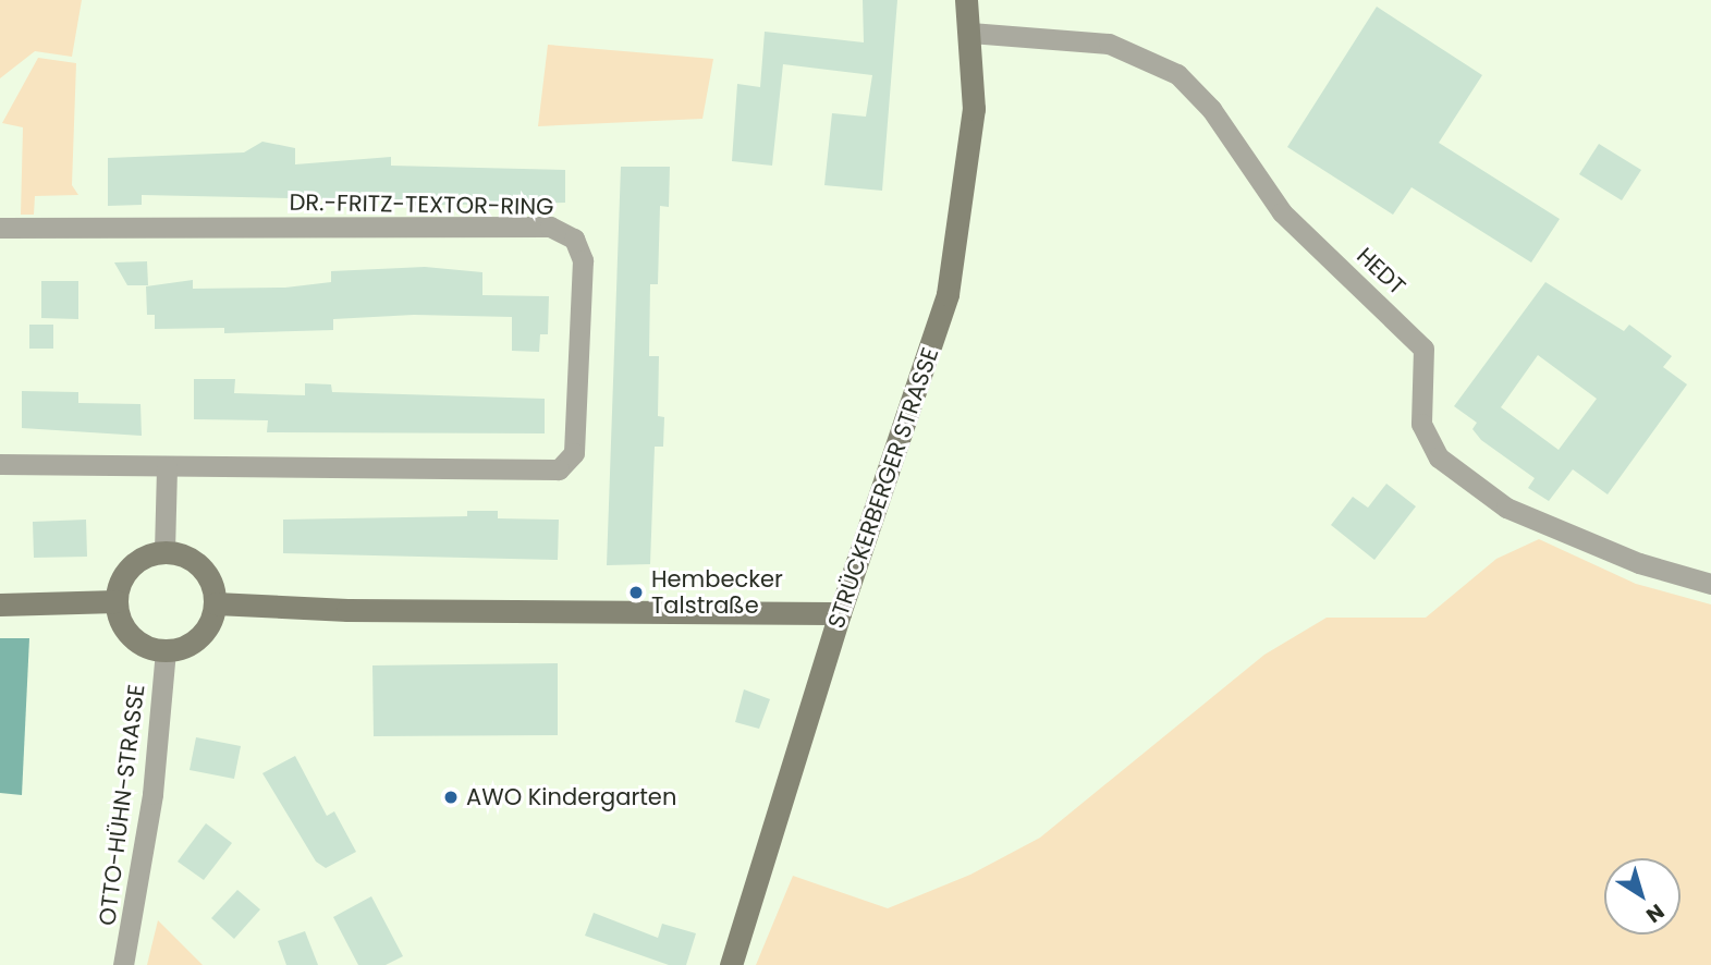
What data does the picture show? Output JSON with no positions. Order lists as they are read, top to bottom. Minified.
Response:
{"streets":{"street":["DR.-FRITZ-TEXTOR-RING","HEDT","STRÜCKERBERGER STRASSE","OTTO-HÜHN-STRASSE"]},"crossings":[["HEDT","STRÜCKERBERGER STRASSE"]],"places":["Hembecker Talstraße","AWO Kindergarten"],"north":"bottom right"}
